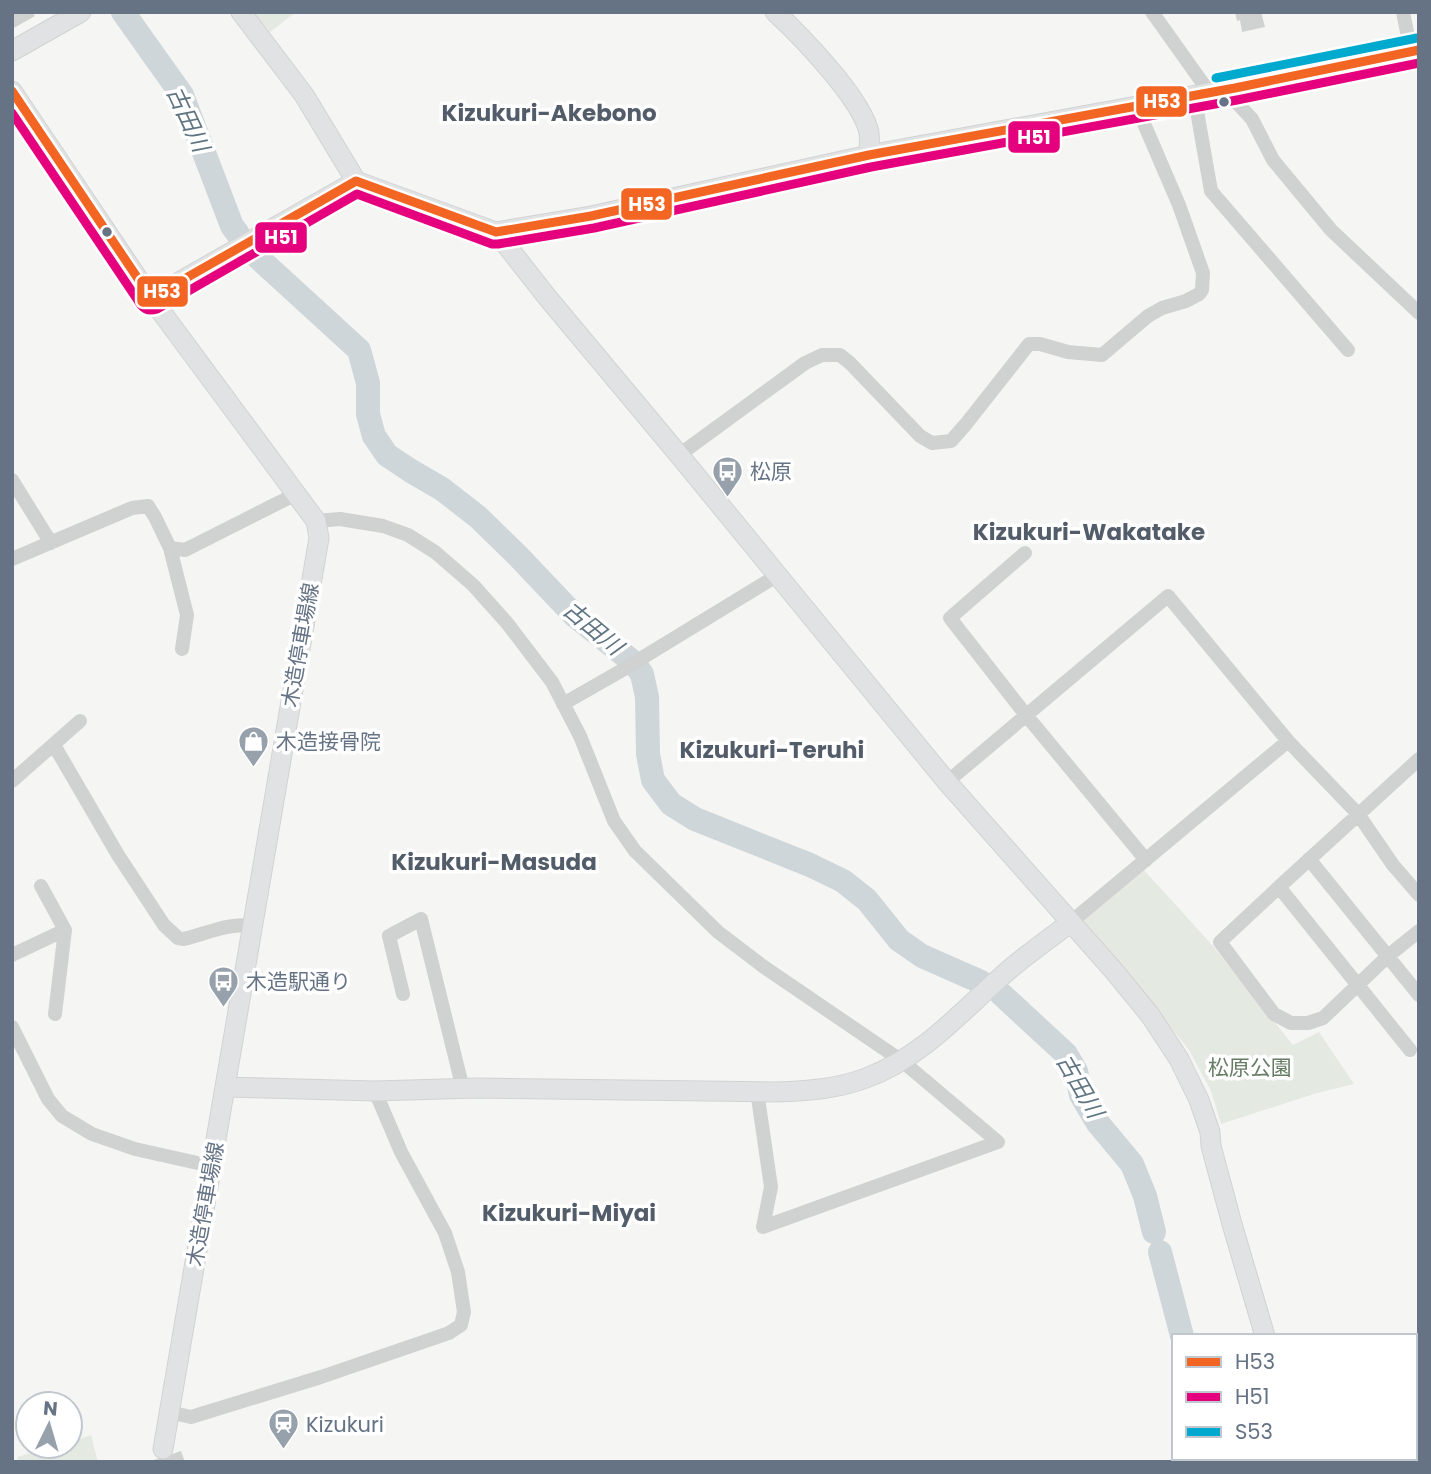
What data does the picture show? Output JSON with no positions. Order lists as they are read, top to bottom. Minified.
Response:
{"streets":{"street":["木造停車場線"]},"districts":["Kizukuri-Akebono","Kizukuri-Wakatake","Kizukuri-Teruhi","Kizukuri-Masuda","Kizukuri-Miyai"],"water":["古田川"],"parks":["松原公園"],"places":{"bus stop":["松原","木造駅通り"],"shop":["木造接骨院"],"station":["Kizukuri"]},"lines":["transit line S53","transit line H53","transit line H51"],"legend":["H53","H51","S53"],"north":"top"}
